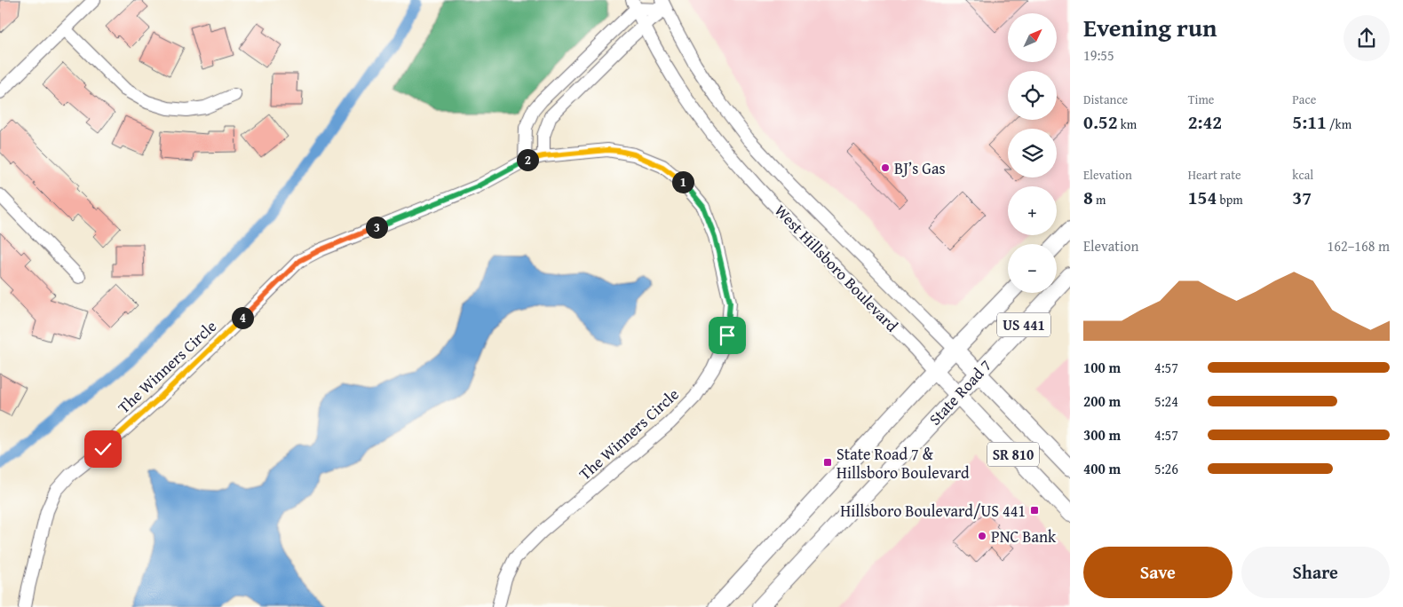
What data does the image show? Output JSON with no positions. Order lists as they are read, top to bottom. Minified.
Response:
{"streets":{"main road":["West Hillsboro Boulevard","US 441","State Road 7","SR 810"],"street":["The Winners Circle"]},"crossings":[["West Hillsboro Boulevard","State Road 7"]],"places":{"other":["BJ’s Gas","PNC Bank"],"transit":["State Road 7 & Hillsboro Boulevard","Hillsboro Boulevard/US 441"]},"north":"top right","page":{"heading":["Evening run","19:55"],"map_buttons":["+","−"],"stats":[["Distance","0.52 km"],["Time","2:42"],["Pace","5:11 /km"],["Elevation","8 m"],["Heart rate","154 bpm"],["kcal","37"]],"pins":["2","1","3","4"],"chart":["Elevation","162–168 m"],"list":[{"name":"100 m","note":"4:57"},{"name":"200 m","note":"5:24"},{"name":"300 m","note":"4:57"},{"name":"400 m","note":"5:26"}],"buttons":["Save","Share"]}}
